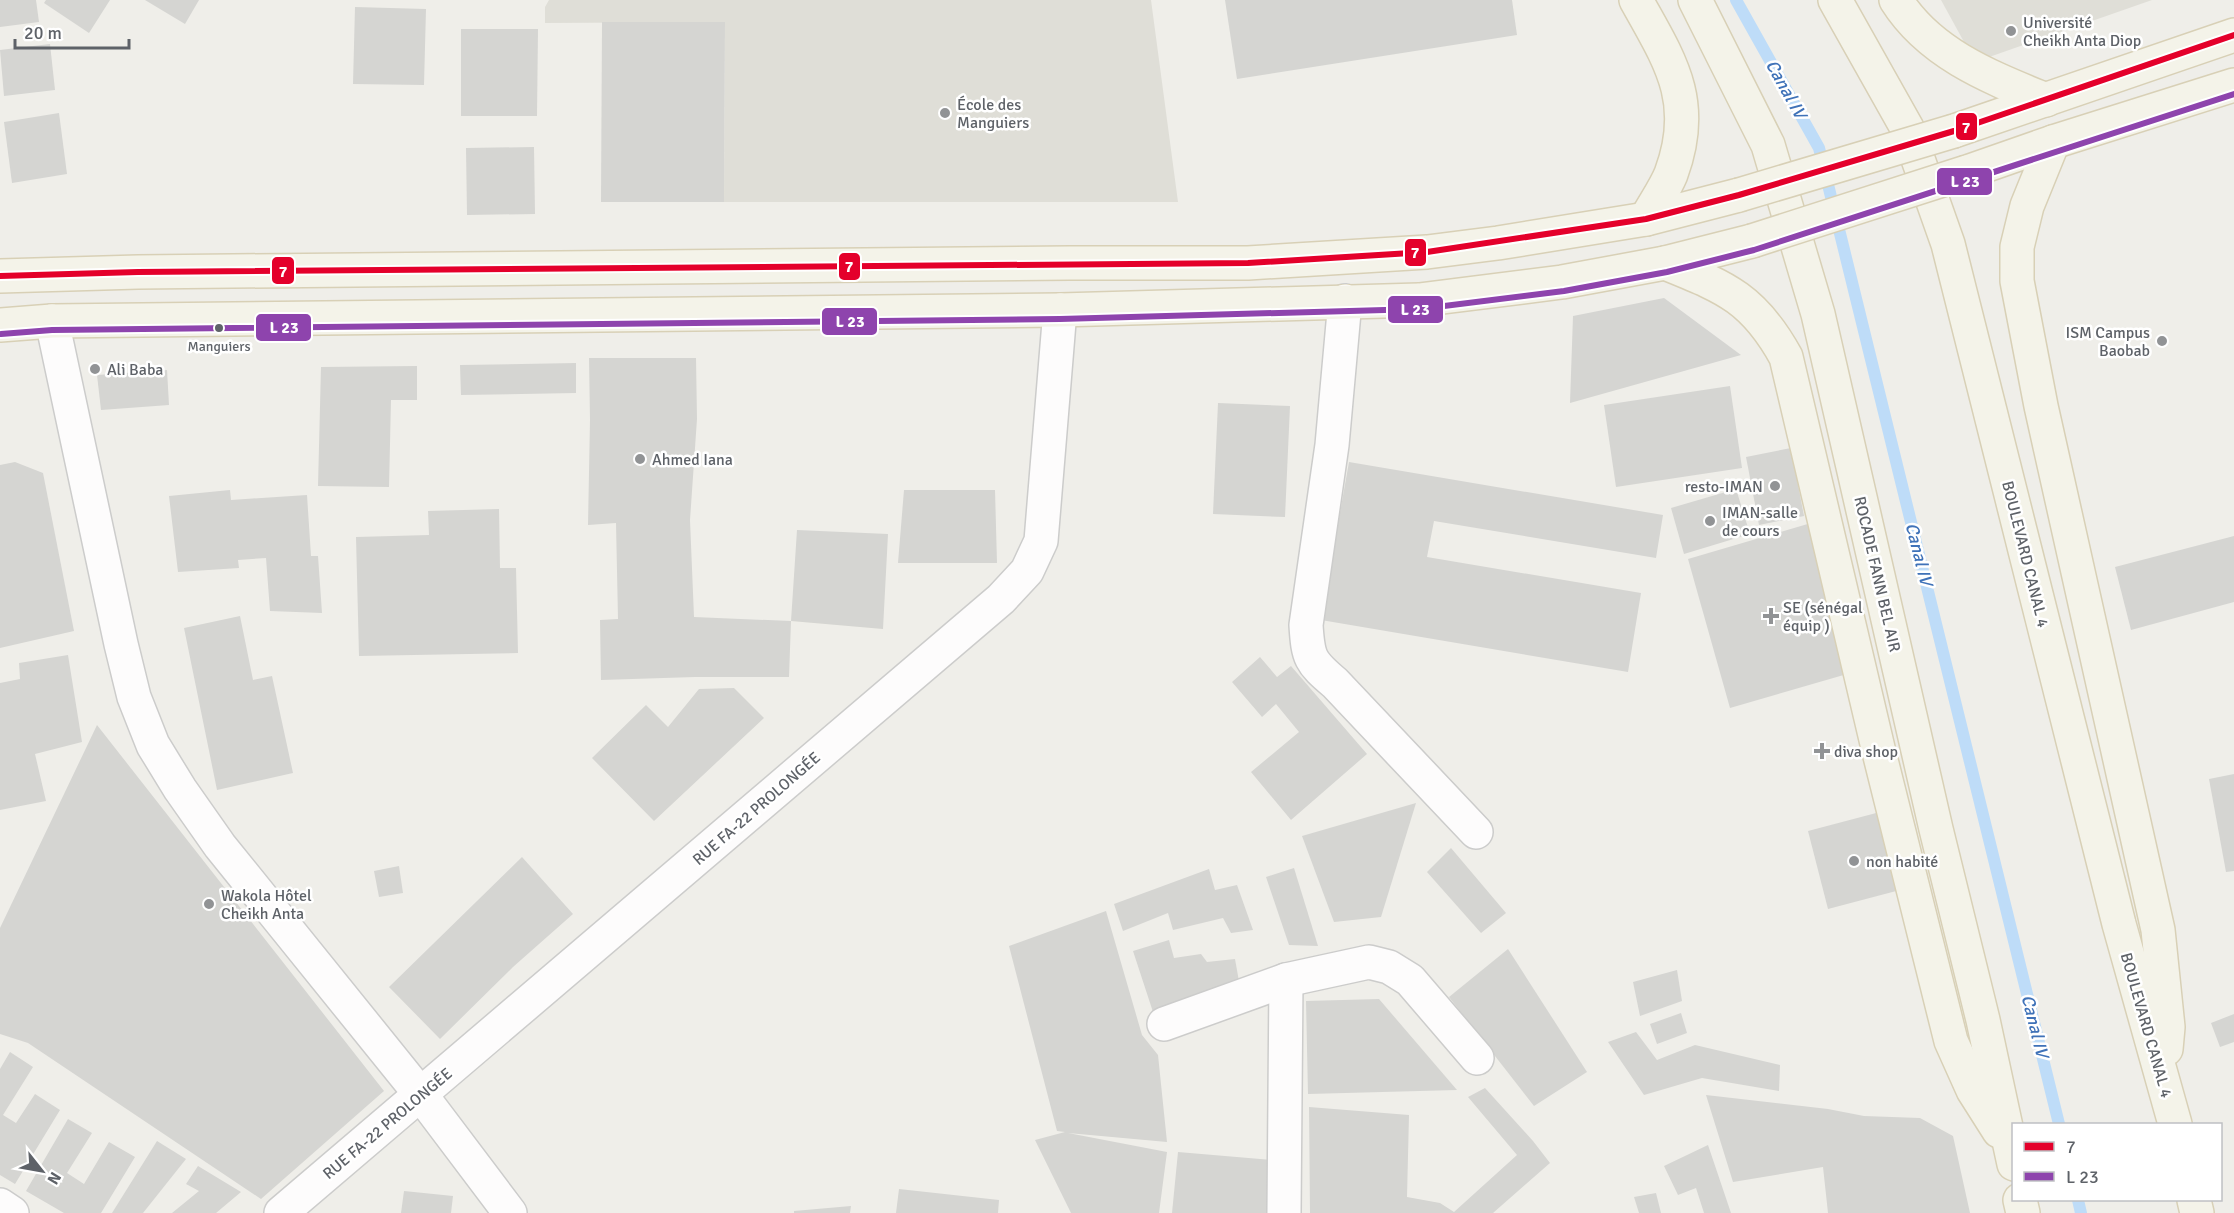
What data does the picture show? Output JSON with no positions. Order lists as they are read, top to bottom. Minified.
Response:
{"streets":{"main road":["BOULEVARD CANAL 4","ROCADE FANN BEL AIR"],"street":["RUE FA-22 PROLONGÉE"]},"water":["Canal IV"],"places":{"other":["Université Cheikh Anta Diop","École des Manguiers","Manguiers","ISM Campus Baobab","Ali Baba","Ahmed Iana","resto-IMAN","IMAN-salle de cours","non habité","Wakola Hôtel Cheikh Anta"],"health":["SE (sénégal équip )","diva shop"]},"lines":["transit line 7"],"legend":["7","L 23"],"scale_bar":"20 m","north":"bottom right"}
